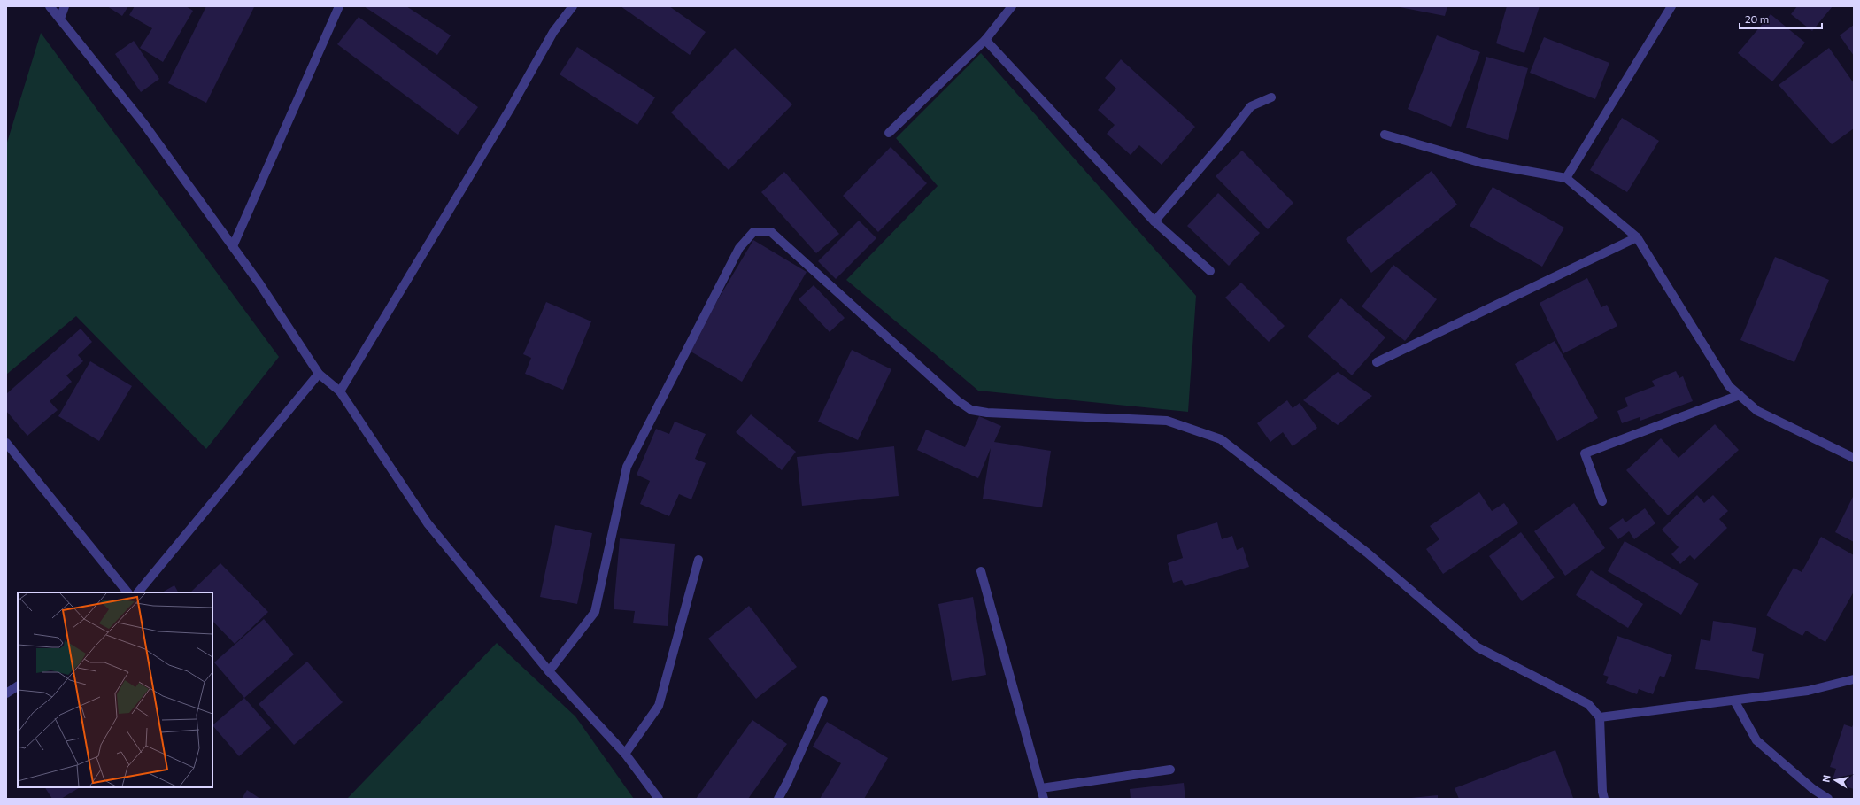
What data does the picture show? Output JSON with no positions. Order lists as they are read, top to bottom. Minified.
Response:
{"scale_bar":"20 m","north":"left"}
